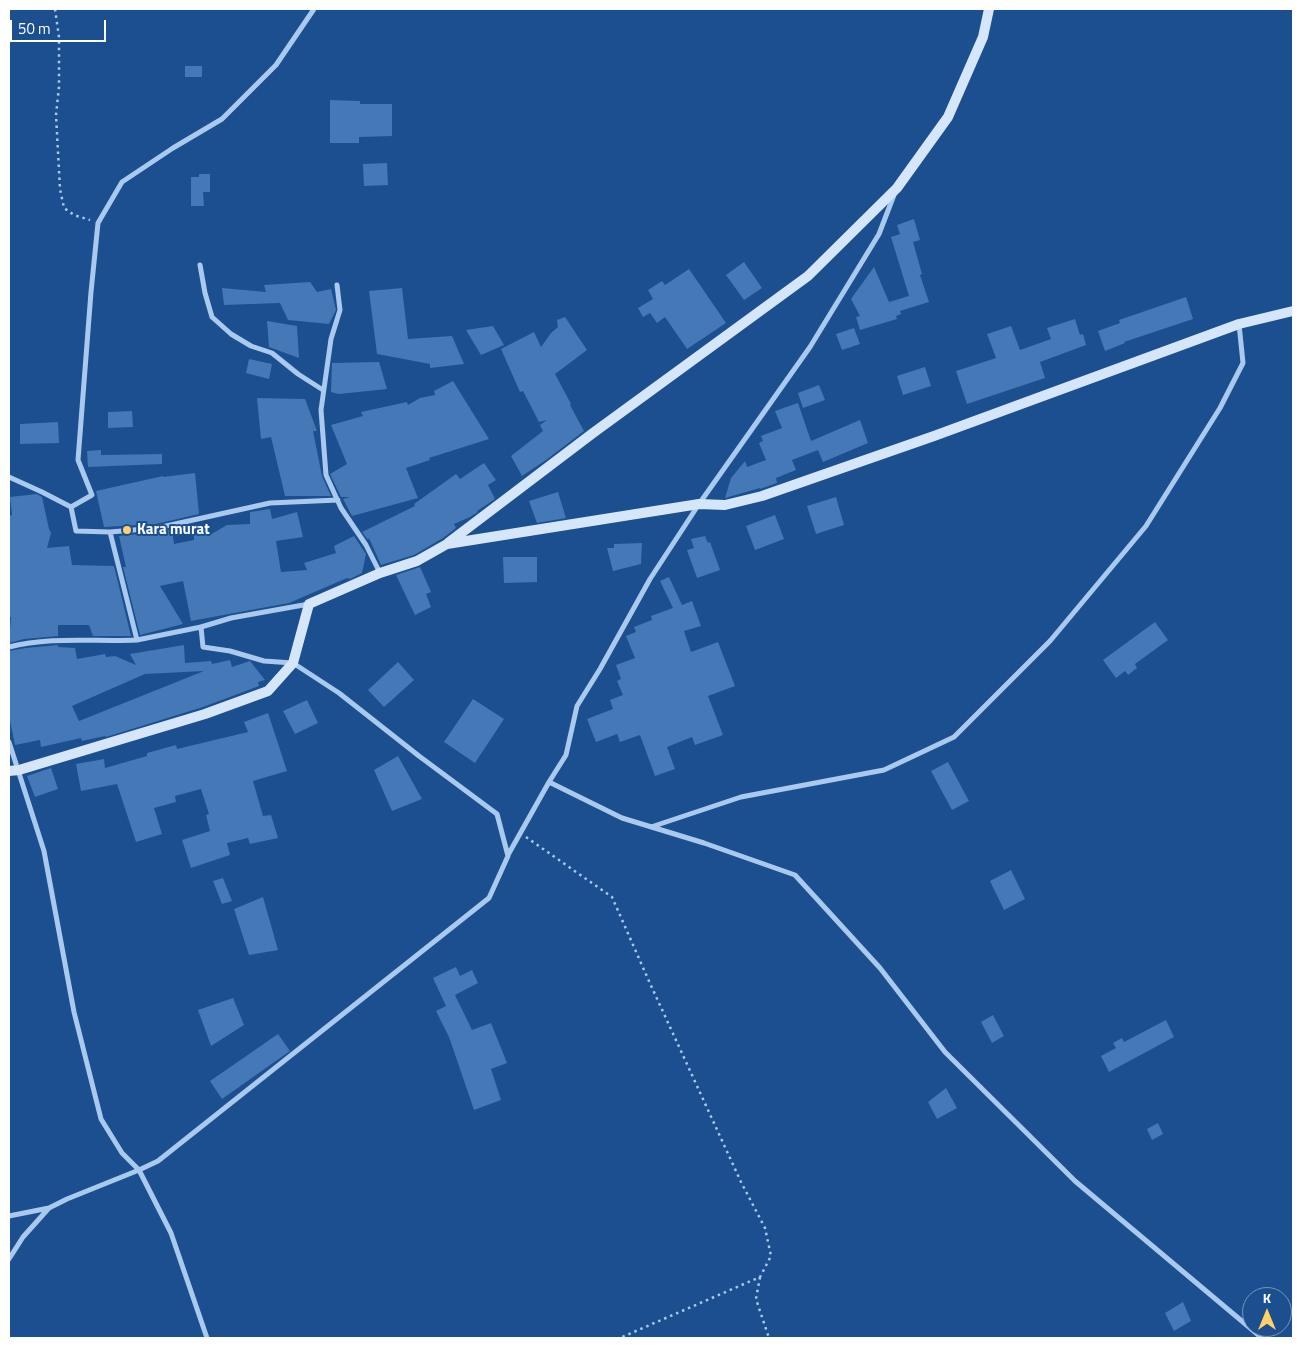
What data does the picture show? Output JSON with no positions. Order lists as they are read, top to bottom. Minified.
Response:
{"places":["Kara murat"],"scale_bar":"50 m","north":"top"}
